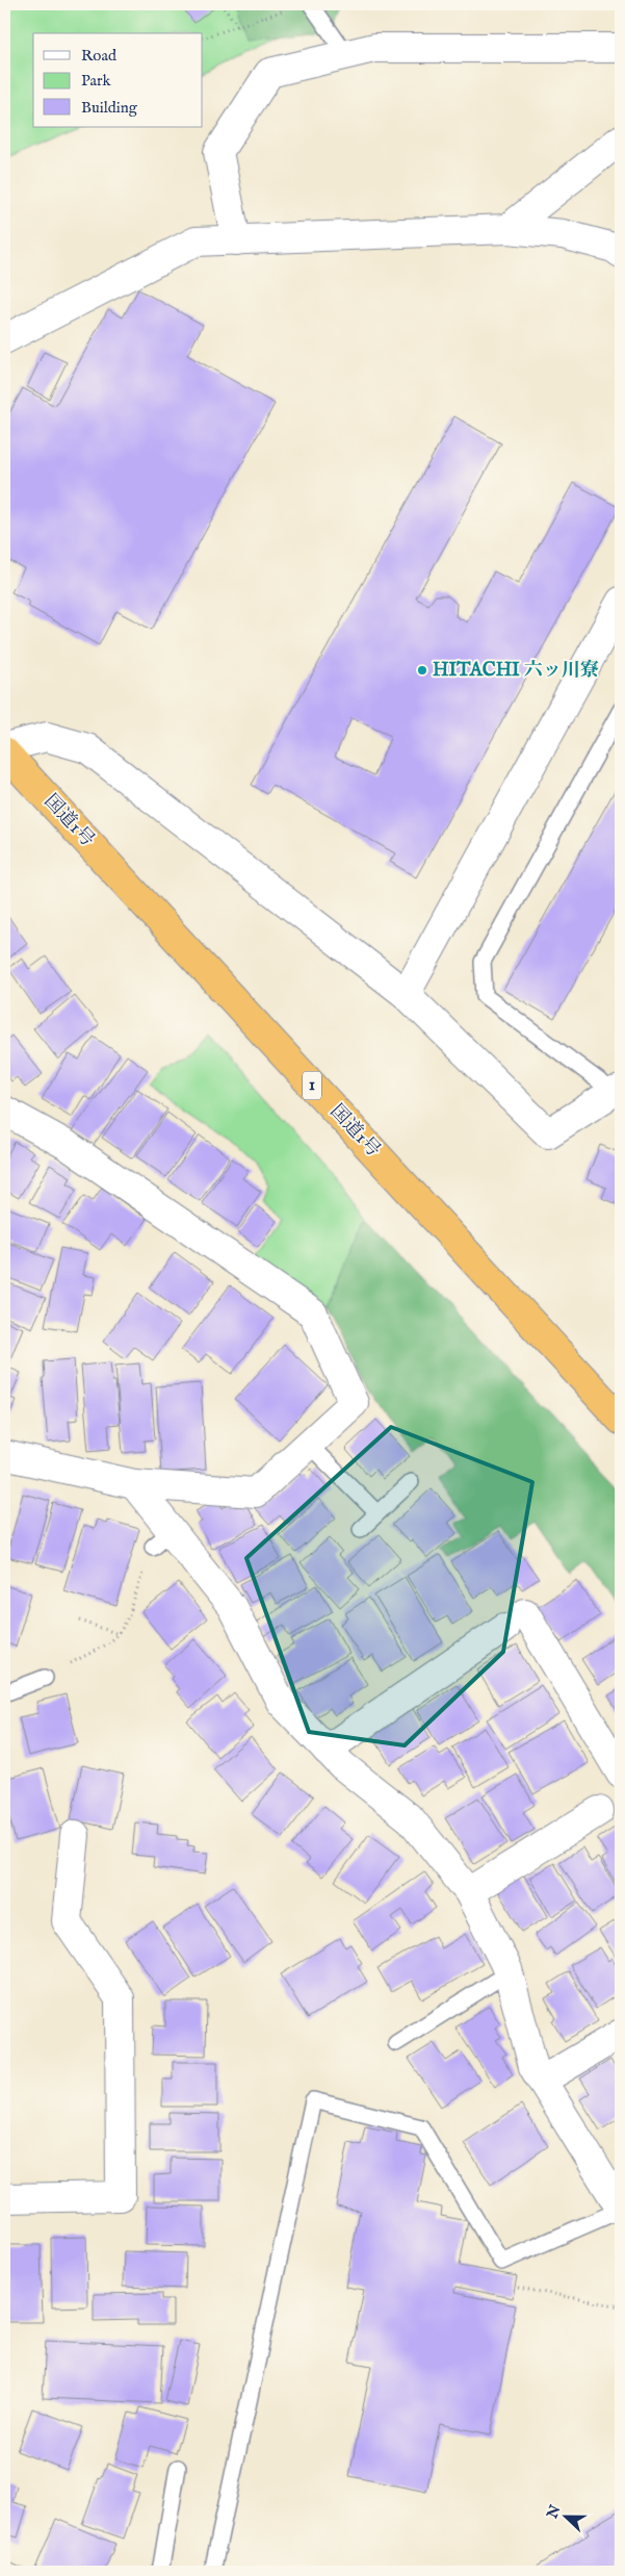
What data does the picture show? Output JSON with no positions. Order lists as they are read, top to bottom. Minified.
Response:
{"streets":{"highway":["国道1号","1"]},"places":["HITACHI 六ッ川寮"],"legend":["Road","Park","Building"],"north":"left"}
